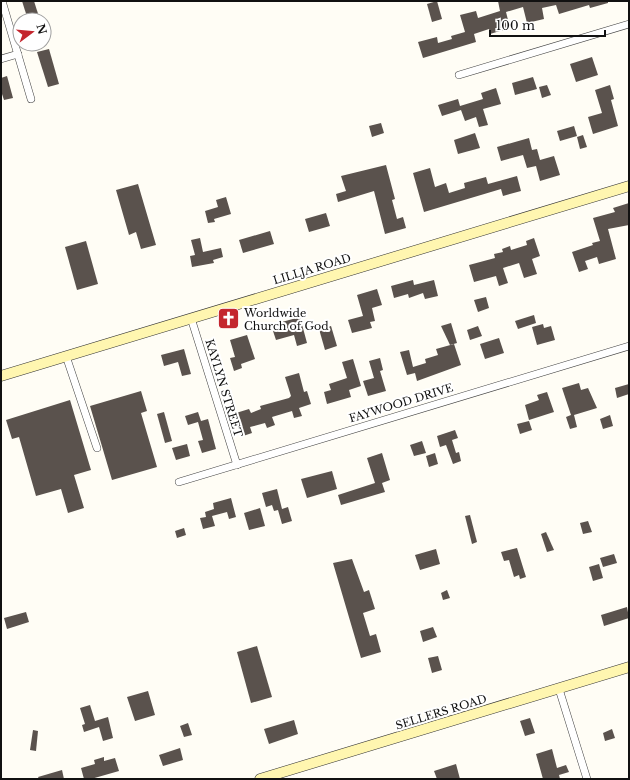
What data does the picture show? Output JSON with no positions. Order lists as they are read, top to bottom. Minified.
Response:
{"streets":{"street":["LILLJA ROAD","KAYLYN STREET","FAYWOOD DRIVE","SELLERS ROAD"]},"crossings":[["LILLJA ROAD","KAYLYN STREET"],["KAYLYN STREET","FAYWOOD DRIVE"]],"places":{"church":["Worldwide Church of God"]},"scale_bar":"100 m","north":"right"}
